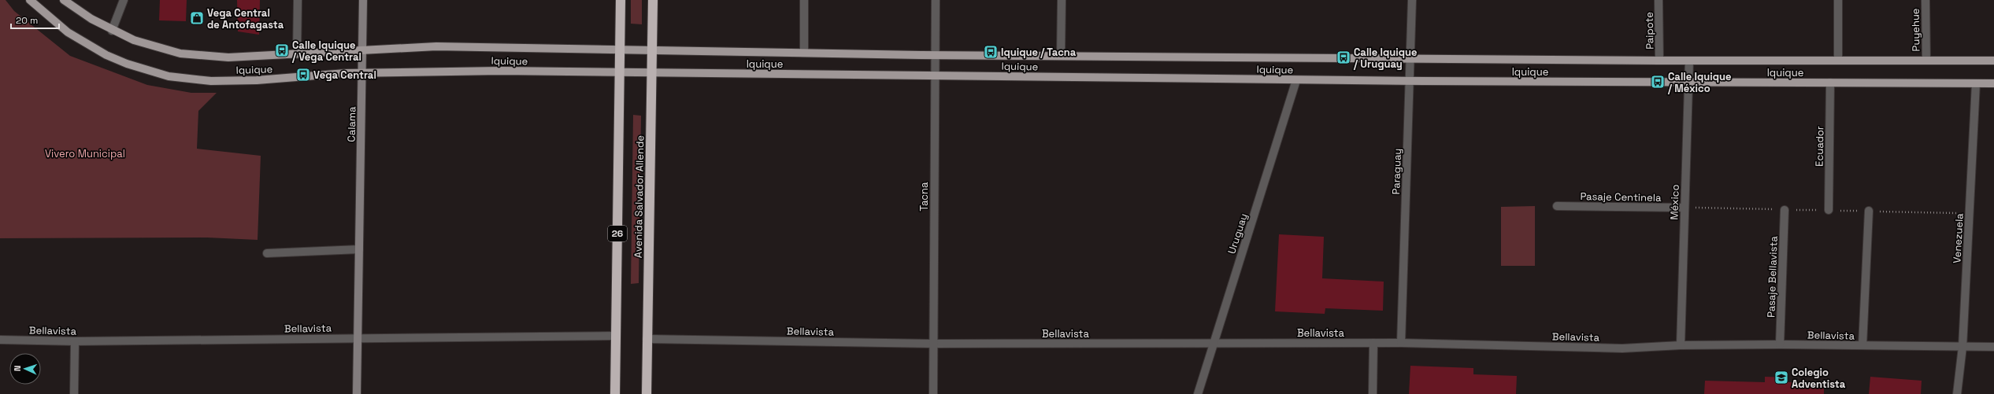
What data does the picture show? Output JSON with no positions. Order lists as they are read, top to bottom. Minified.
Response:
{"streets":{"highway":["Avenida Salvador Allende","26"],"main road":["Iquique"],"street":["Puyehue","Paipote","Calama","Ecuador","Paraguay","Tacna","Pasaje Centinela","México","Uruguay","Venezuela","Pasaje Bellavista","Bellavista"]},"crossings":[["Puyehue","Iquique"],["Paipote","Iquique"],["Iquique","Calama"],["Iquique","Ecuador"],["Iquique","Paraguay"],["Iquique","Avenida Salvador Allende"],["Iquique","Tacna"],["Iquique","México"],["Iquique","Uruguay"],["Iquique","Venezuela"],["Calama","Bellavista"],["Paraguay","Bellavista"],["Avenida Salvador Allende","Bellavista"],["Tacna","Bellavista"],["Pasaje Centinela","México"],["México","Bellavista"],["Uruguay","Bellavista"],["Venezuela","Bellavista"],["Pasaje Bellavista","Bellavista"]],"parks":["Vivero Municipal"],"places":{"shop":["Vega Central de Antofagasta"],"bus stop":["Calle Iquique / Vega Central","Iquique / Tacna","Calle Iquique / Uruguay","Vega Central","Calle Iquique / México"],"school or university":["Colegio Adventista"]},"scale_bar":"20 m","north":"left"}
